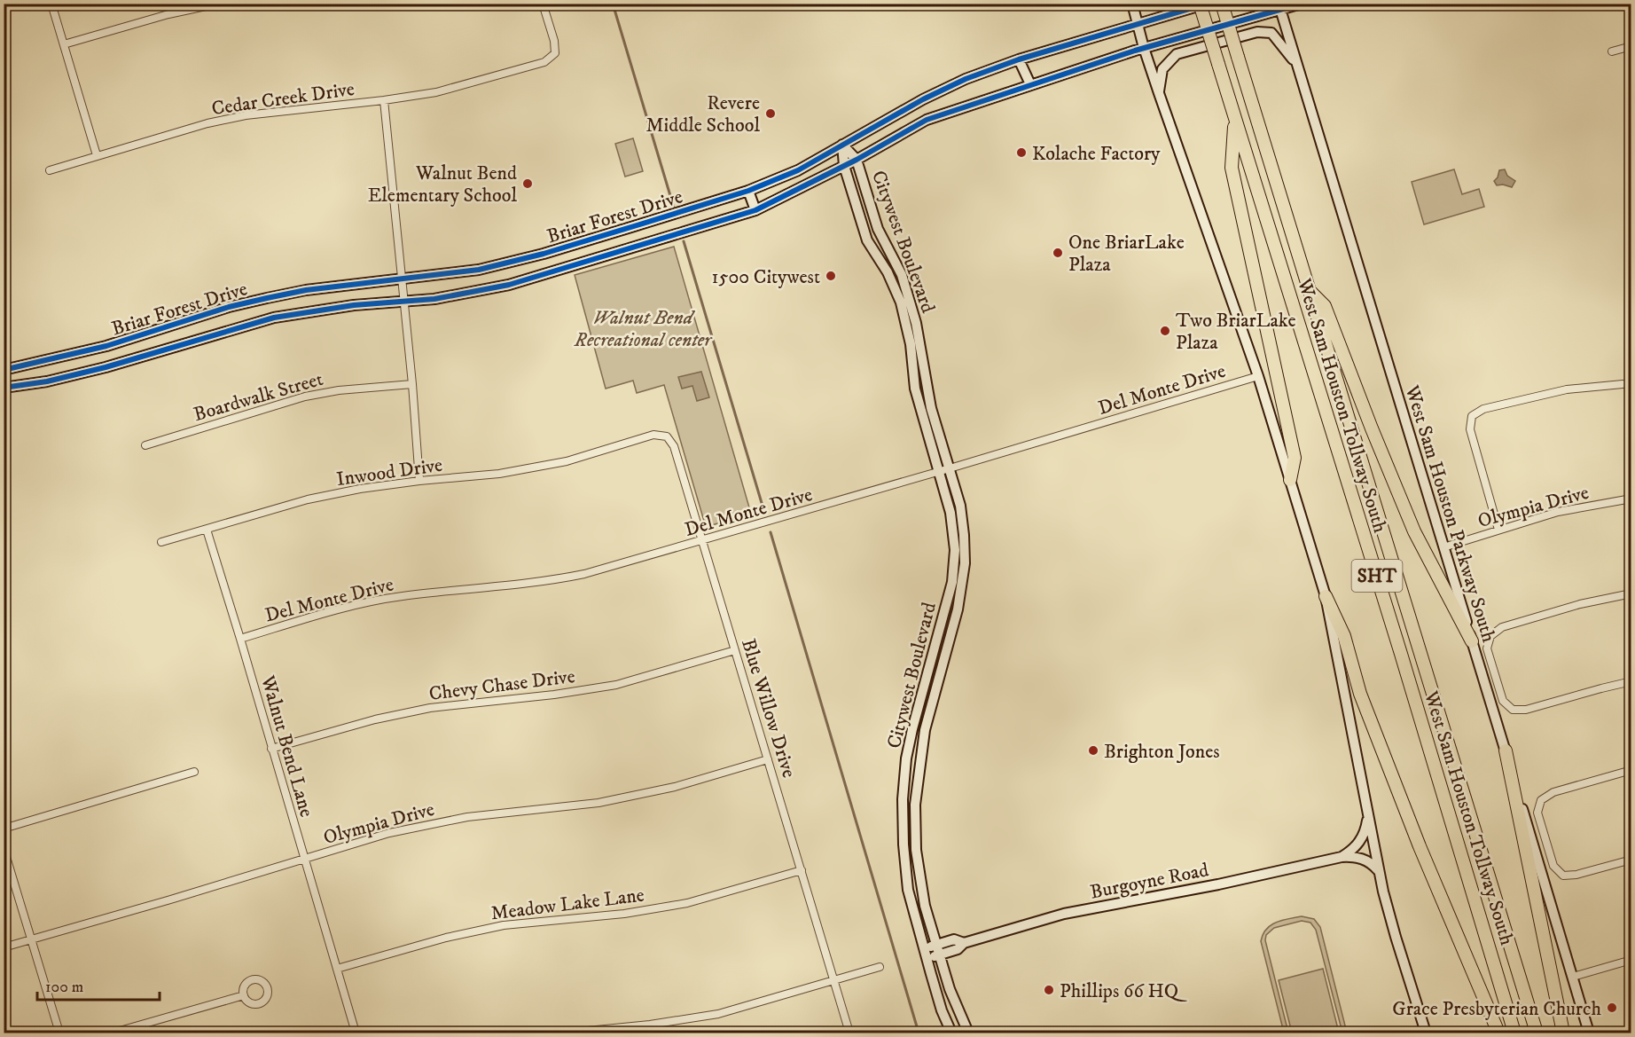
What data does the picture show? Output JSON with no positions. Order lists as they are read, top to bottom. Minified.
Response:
{"streets":{"highway":["West Sam Houston Tollway South","SHT"],"main road":["Briar Forest Drive","Citywest Boulevard","West Sam Houston Parkway South","Burgoyne Road"],"street":["Cedar Creek Drive","Del Monte Drive","Boardwalk Street","Inwood Drive","Olympia Drive","Chevy Chase Drive","Blue Willow Drive","Walnut Bend Lane","Meadow Lake Lane"]},"crossings":[["Briar Forest Drive","Citywest Boulevard"],["Briar Forest Drive","West Sam Houston Parkway South"],["Citywest Boulevard","Del Monte Drive"],["Citywest Boulevard","Burgoyne Road"],["Del Monte Drive","Blue Willow Drive"],["Del Monte Drive","Walnut Bend Lane"],["Inwood Drive","Blue Willow Drive"],["Inwood Drive","Walnut Bend Lane"],["Olympia Drive","West Sam Houston Parkway South"],["Olympia Drive","Blue Willow Drive"],["Olympia Drive","Walnut Bend Lane"],["Chevy Chase Drive","Blue Willow Drive"],["Chevy Chase Drive","Walnut Bend Lane"],["Blue Willow Drive","Meadow Lake Lane"],["Walnut Bend Lane","Meadow Lake Lane"]],"parks":["Walnut Bend Recreational center"],"places":["Revere Middle School","Kolache Factory","Walnut Bend Elementary School","One BriarLake Plaza","1500 Citywest","Two BriarLake Plaza","Brighton Jones","Phillips 66 HQ","Grace Presbyterian Church"],"scale_bar":"100 m"}
